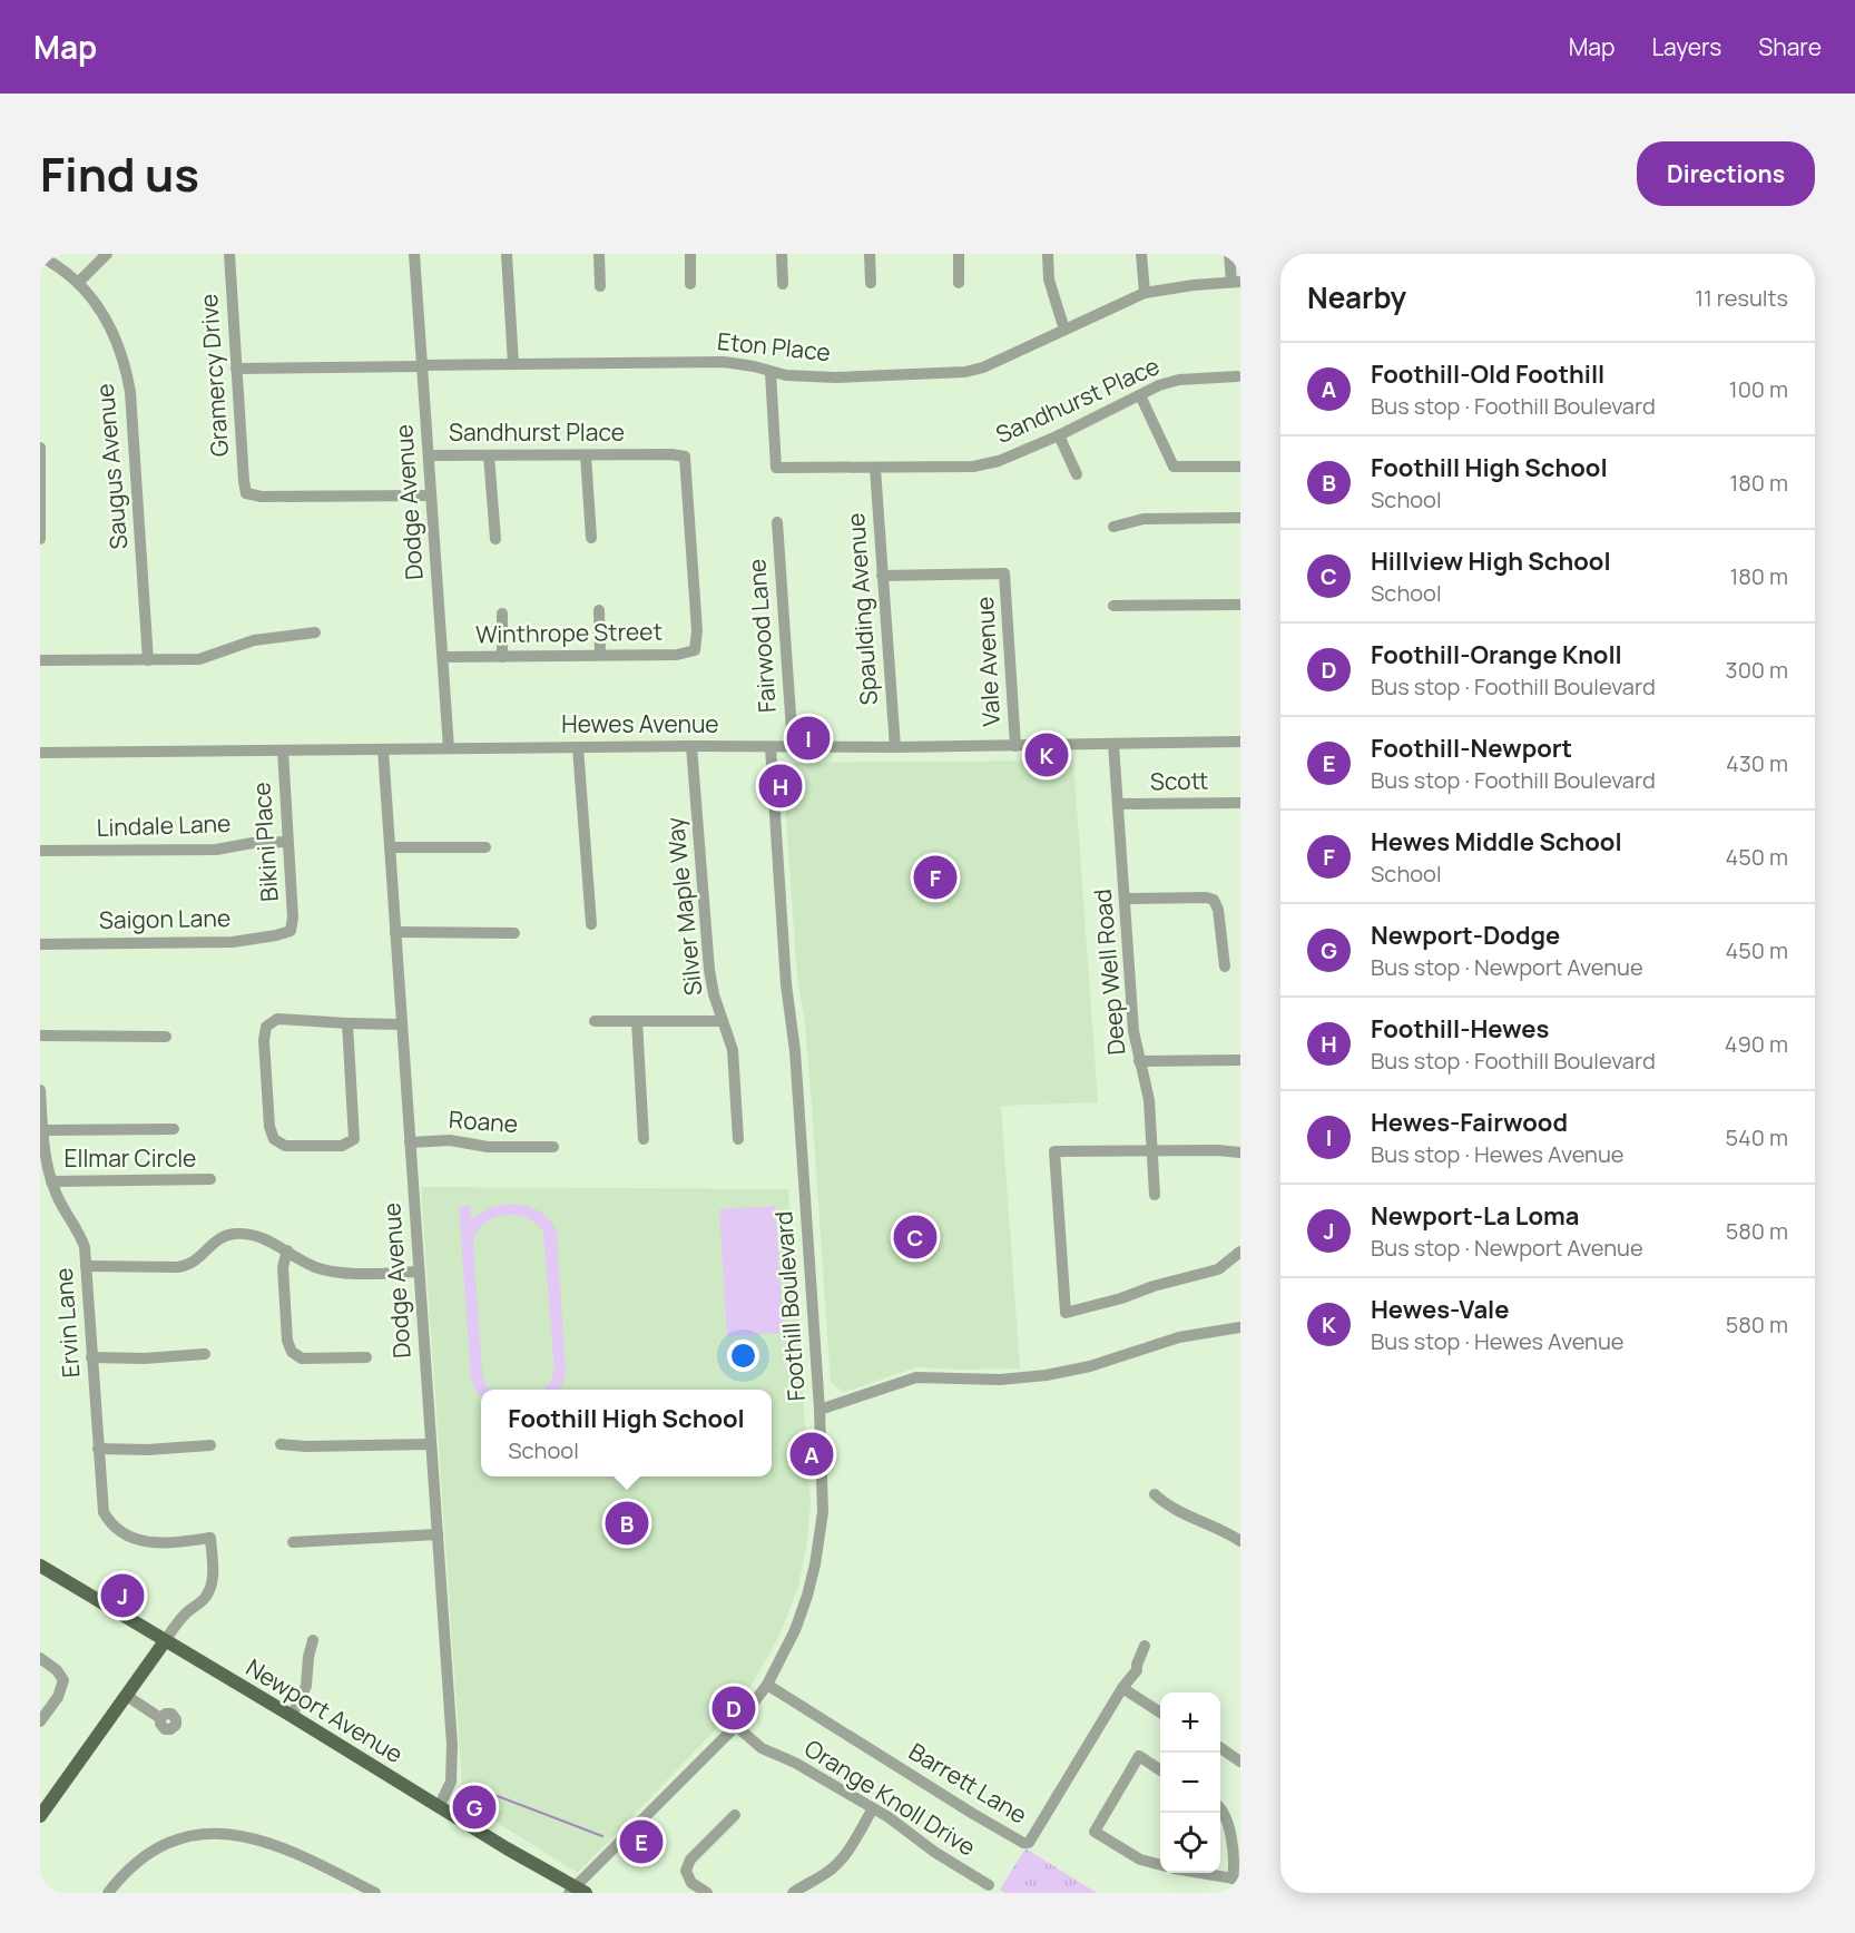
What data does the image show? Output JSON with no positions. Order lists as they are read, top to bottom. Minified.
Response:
{"streets":{"main road":["Newport Avenue"],"street":["Eton Place","Gramercy Drive","Sandhurst Place","Saugus Avenue","Dodge Avenue","Spaulding Avenue","Winthrope Street","Fairwood Lane","Vale Avenue","Hewes Avenue","Scott","Lindale Lane","Bikini Place","Silver Maple Way","Saigon Lane","Deep Well Road","Roane","Ellmar Circle","Foothill Boulevard","Ervin Lane","Barrett Lane","Orange Knoll Drive"]},"crossings":[["Eton Place","Gramercy Drive"],["Eton Place","Sandhurst Place"],["Eton Place","Dodge Avenue"],["Gramercy Drive","Dodge Avenue"],["Sandhurst Place","Dodge Avenue"],["Sandhurst Place","Spaulding Avenue"],["Sandhurst Place","Winthrope Street"],["Dodge Avenue","Winthrope Street"],["Dodge Avenue","Hewes Avenue"],["Dodge Avenue","Roane"],["Dodge Avenue","Newport Avenue"],["Spaulding Avenue","Vale Avenue"],["Spaulding Avenue","Hewes Avenue"],["Fairwood Lane","Hewes Avenue"],["Vale Avenue","Hewes Avenue"],["Hewes Avenue","Bikini Place"],["Hewes Avenue","Silver Maple Way"],["Hewes Avenue","Deep Well Road"],["Hewes Avenue","Foothill Boulevard"],["Scott","Deep Well Road"],["Lindale Lane","Bikini Place"],["Bikini Place","Saigon Lane"],["Ellmar Circle","Ervin Lane"],["Foothill Boulevard","Newport Avenue"],["Foothill Boulevard","Barrett Lane"],["Foothill Boulevard","Orange Knoll Drive"],["Ervin Lane","Newport Avenue"]],"page":{"header":"Map","nav":["Map","Layers","Share"],"title":"Find us","buttons":"Directions","heading":["Nearby","11 results"],"list":[{"mark":"A","name":"Foothill-Old Foothill","note":"Bus stop · Foothill Boulevard","value":"100 m"},{"mark":"B","name":"Foothill High School","note":"School","value":"180 m"},{"mark":"C","name":"Hillview High School","note":"School","value":"180 m"},{"mark":"D","name":"Foothill-Orange Knoll","note":"Bus stop · Foothill Boulevard","value":"300 m"},{"mark":"E","name":"Foothill-Newport","note":"Bus stop · Foothill Boulevard","value":"430 m"},{"mark":"F","name":"Hewes Middle School","note":"School","value":"450 m"},{"mark":"G","name":"Newport-Dodge","note":"Bus stop · Newport Avenue","value":"450 m"},{"mark":"H","name":"Foothill-Hewes","note":"Bus stop · Foothill Boulevard","value":"490 m"},{"mark":"I","name":"Hewes-Fairwood","note":"Bus stop · Hewes Avenue","value":"540 m"},{"mark":"J","name":"Newport-La Loma","note":"Bus stop · Newport Avenue","value":"580 m"},{"mark":"K","name":"Hewes-Vale","note":"Bus stop · Hewes Avenue","value":"580 m"}],"pins":["I","K","H","F","C","A","B","J","D","G","E"],"popup":["Foothill High School","School"],"map_buttons":["+","−"]}}
